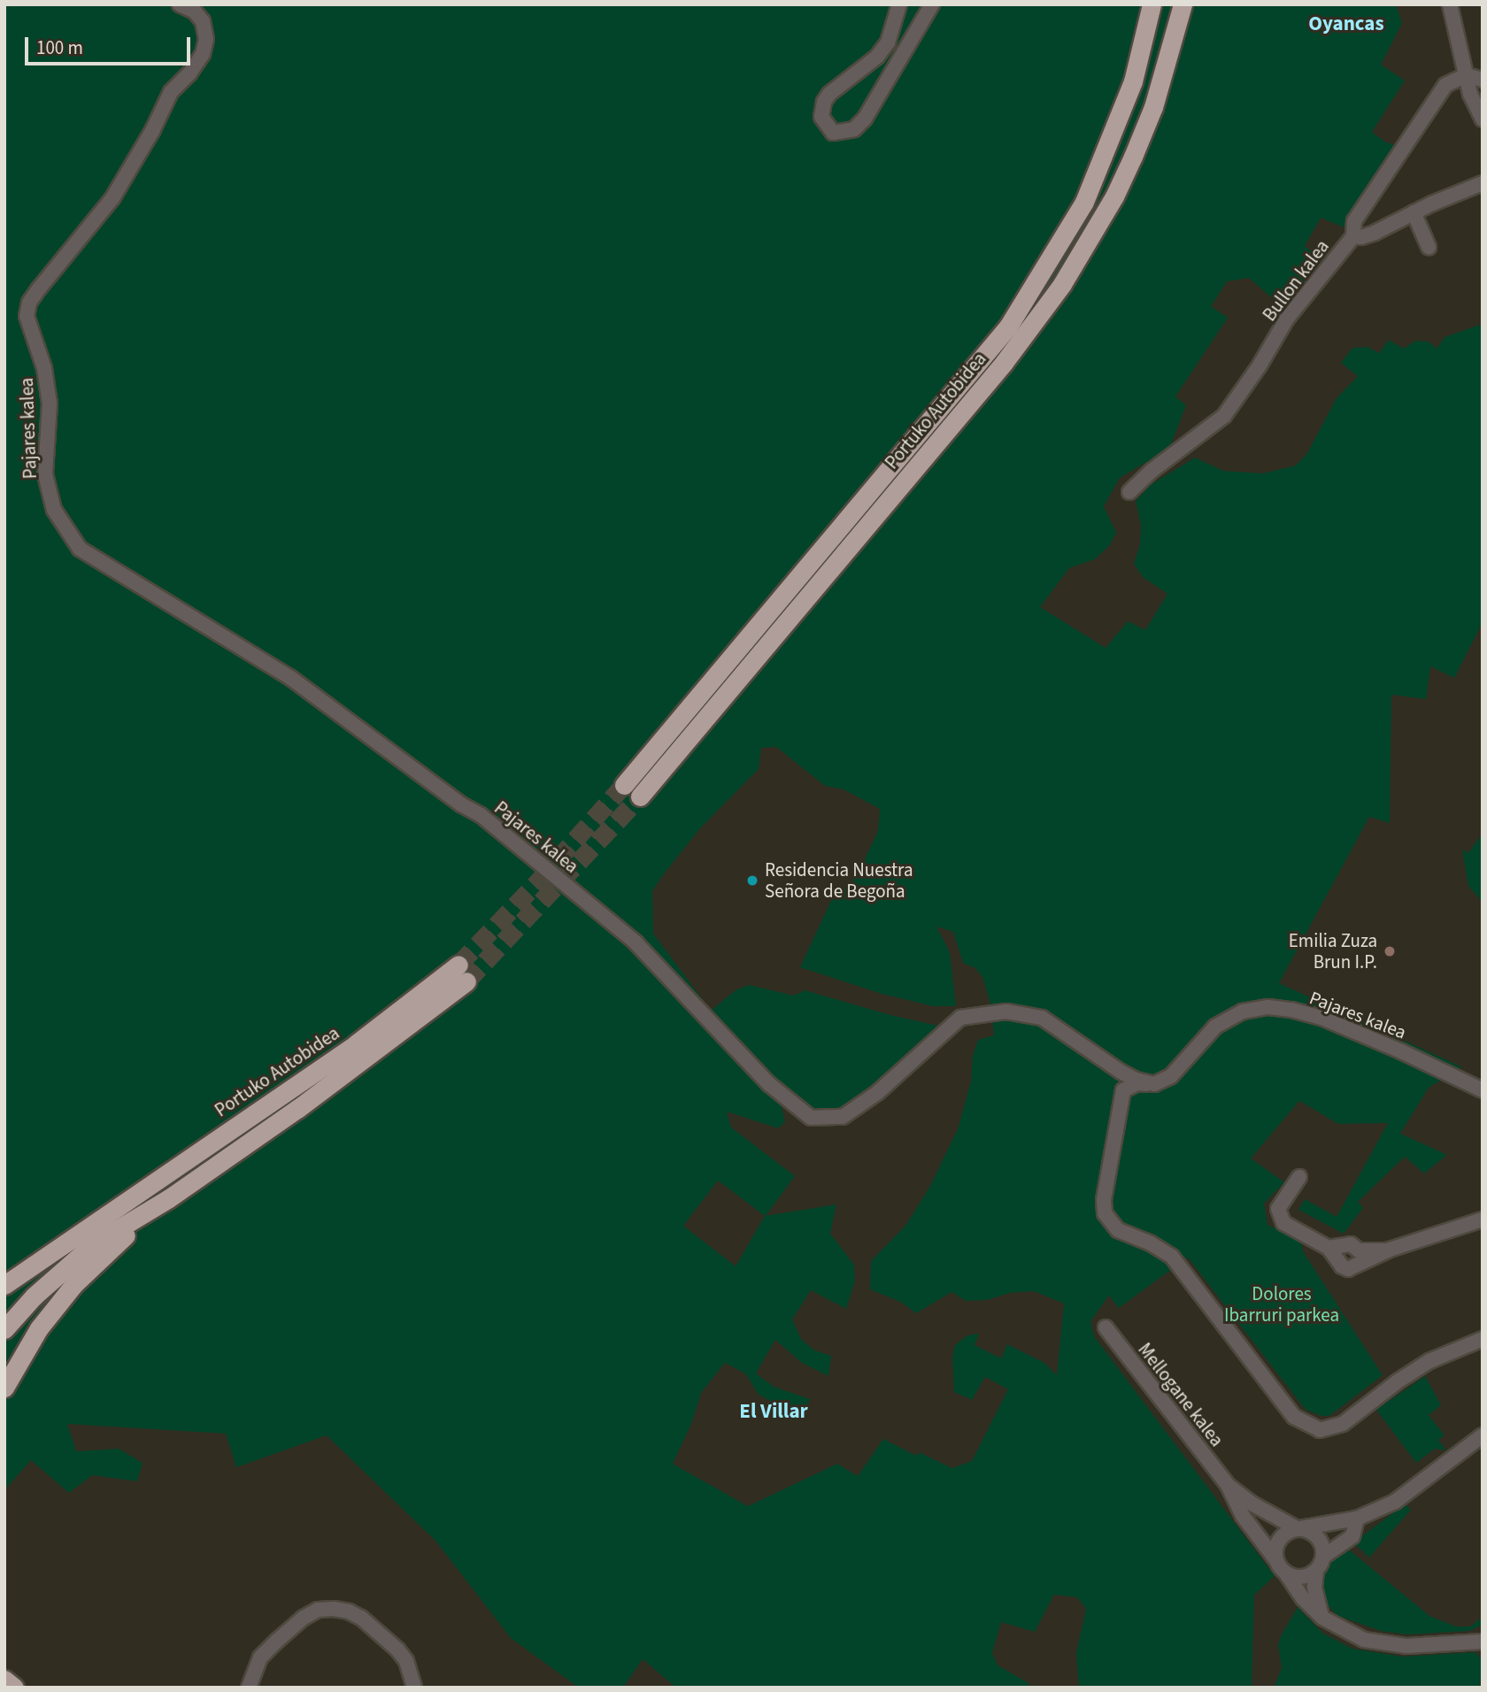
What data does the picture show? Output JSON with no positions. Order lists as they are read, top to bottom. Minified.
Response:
{"streets":{"highway":["Portuko Autobidea"],"street":["Bullon kalea","Pajares kalea","Mellogane kalea"]},"districts":["Oyancas","El Villar"],"parks":["Dolores Ibarruri parkea"],"places":["Residencia Nuestra Señora de Begoña","Emilia Zuza Brun I.P."],"scale_bar":"100 m"}
